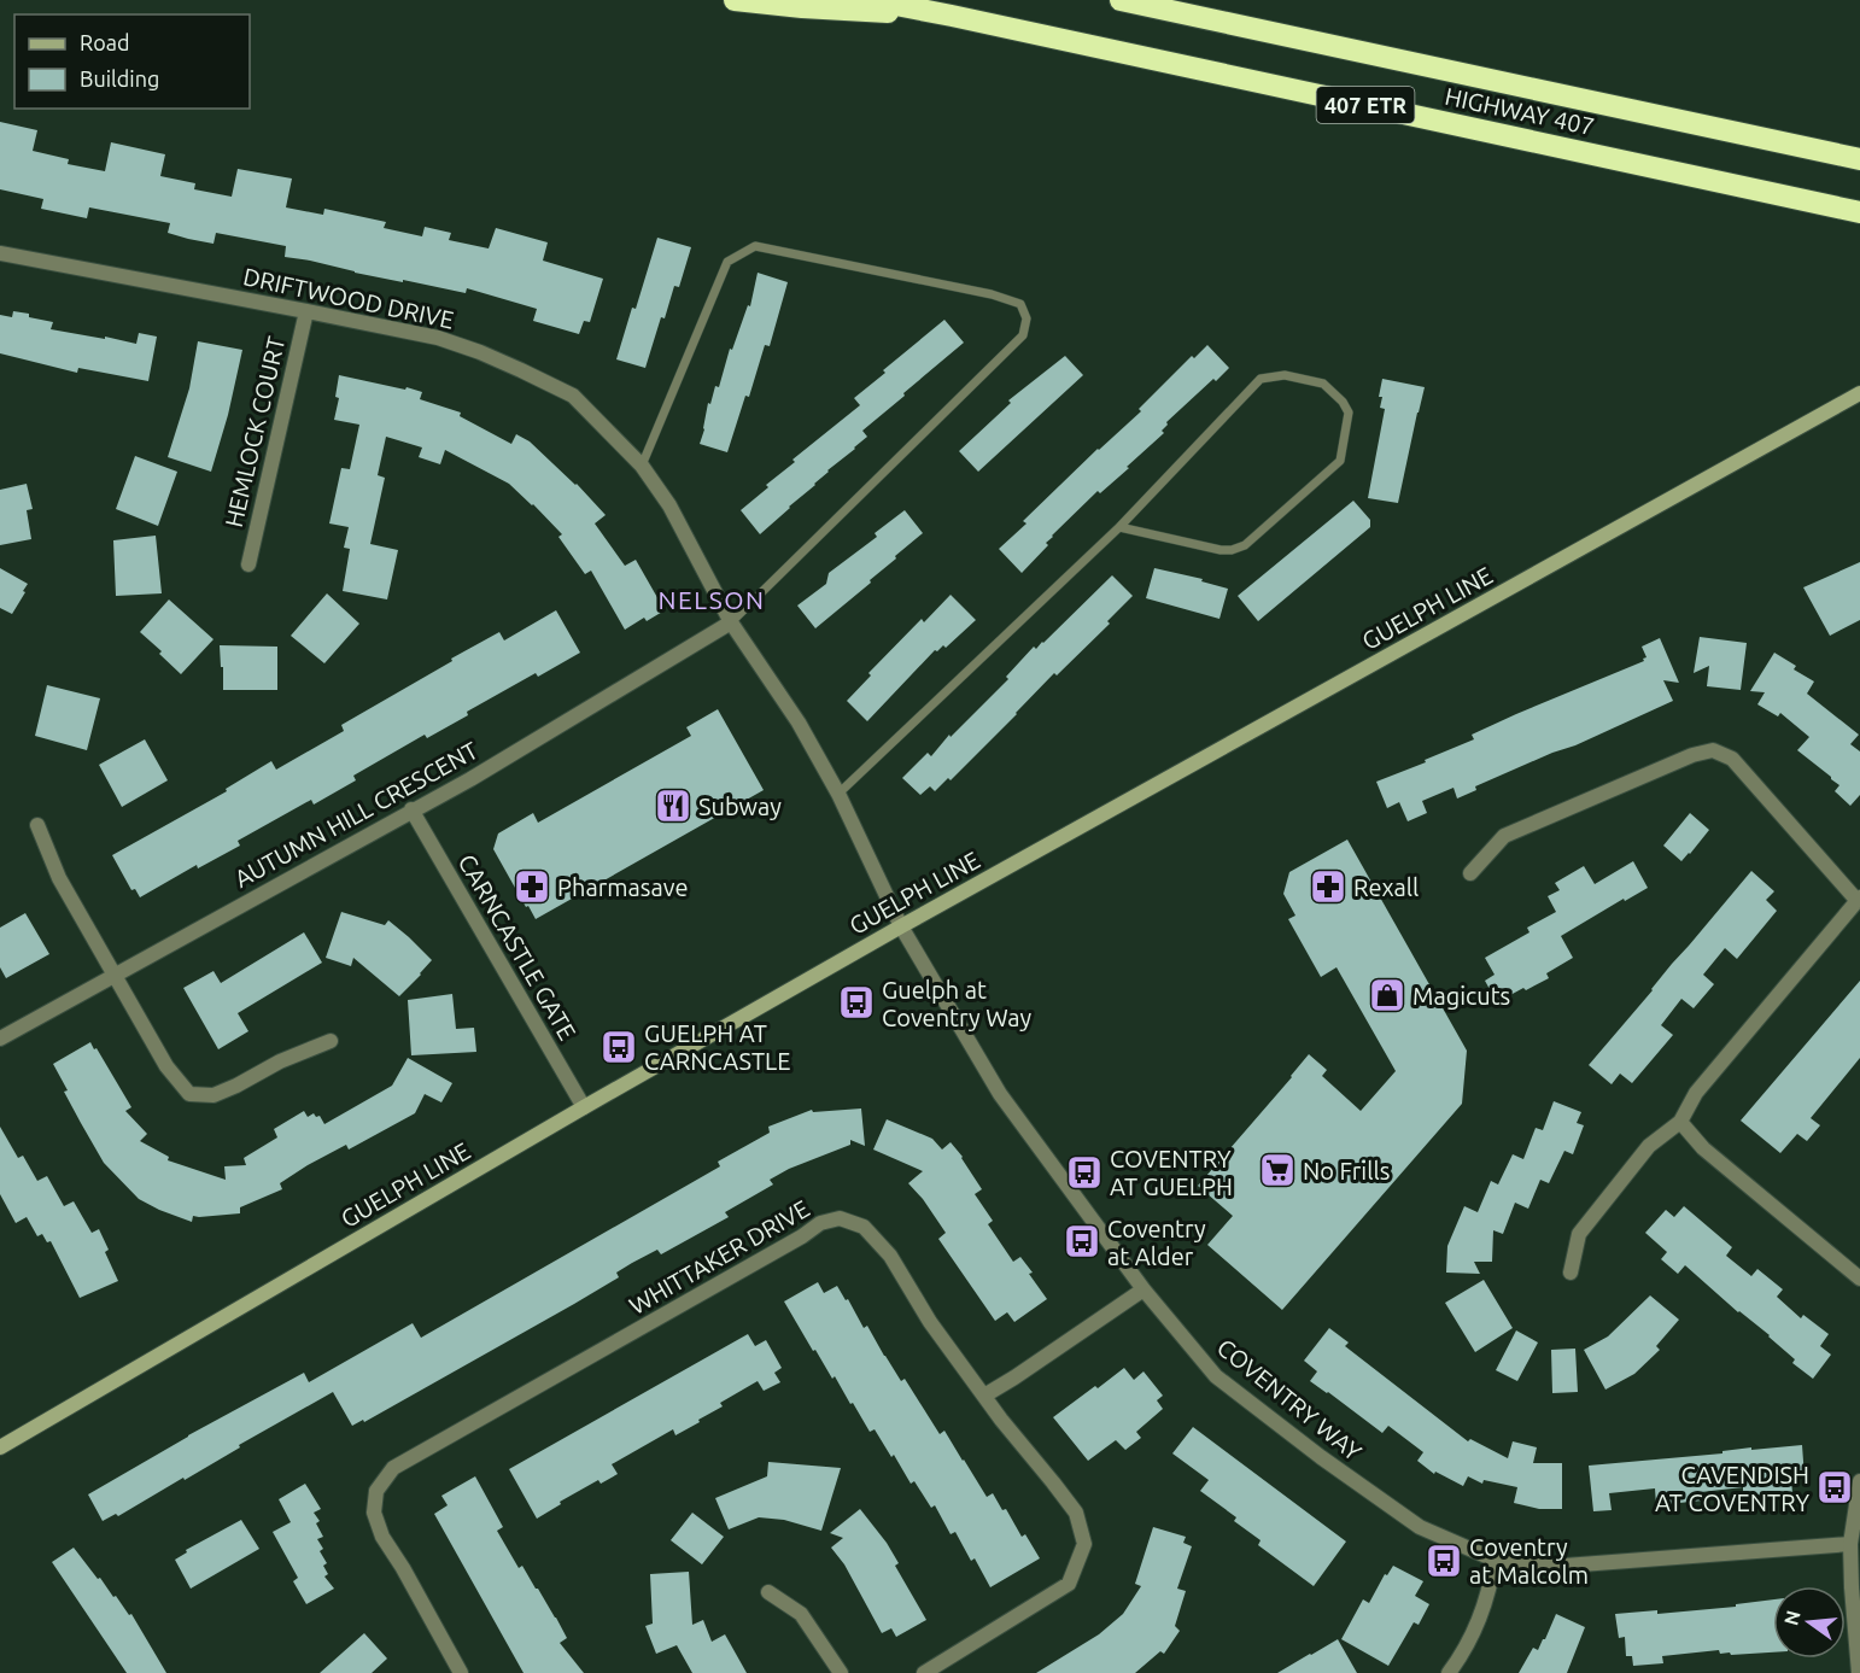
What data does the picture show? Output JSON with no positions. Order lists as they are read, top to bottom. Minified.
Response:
{"streets":{"highway":["407 ETR","HIGHWAY 407"],"main road":["GUELPH LINE"],"street":["DRIFTWOOD DRIVE","HEMLOCK COURT","AUTUMN HILL CRESCENT","CARNCASTLE GATE","WHITTAKER DRIVE","COVENTRY WAY"]},"crossings":[["DRIFTWOOD DRIVE","HEMLOCK COURT"],["DRIFTWOOD DRIVE","GUELPH LINE"],["DRIFTWOOD DRIVE","AUTUMN HILL CRESCENT"],["DRIFTWOOD DRIVE","COVENTRY WAY"],["GUELPH LINE","CARNCASTLE GATE"],["GUELPH LINE","COVENTRY WAY"],["AUTUMN HILL CRESCENT","CARNCASTLE GATE"]],"districts":["NELSON"],"places":{"restaurant":["Subway"],"pharmacy":["Pharmasave","Rexall"],"shop":["Magicuts"],"bus stop":["Guelph at Coventry Way","GUELPH AT CARNCASTLE","COVENTRY AT GUELPH","Coventry at Alder","CAVENDISH AT COVENTRY","Coventry at Malcolm"],"supermarket":["No Frills"]},"legend":["Road","Building"],"north":"left"}
